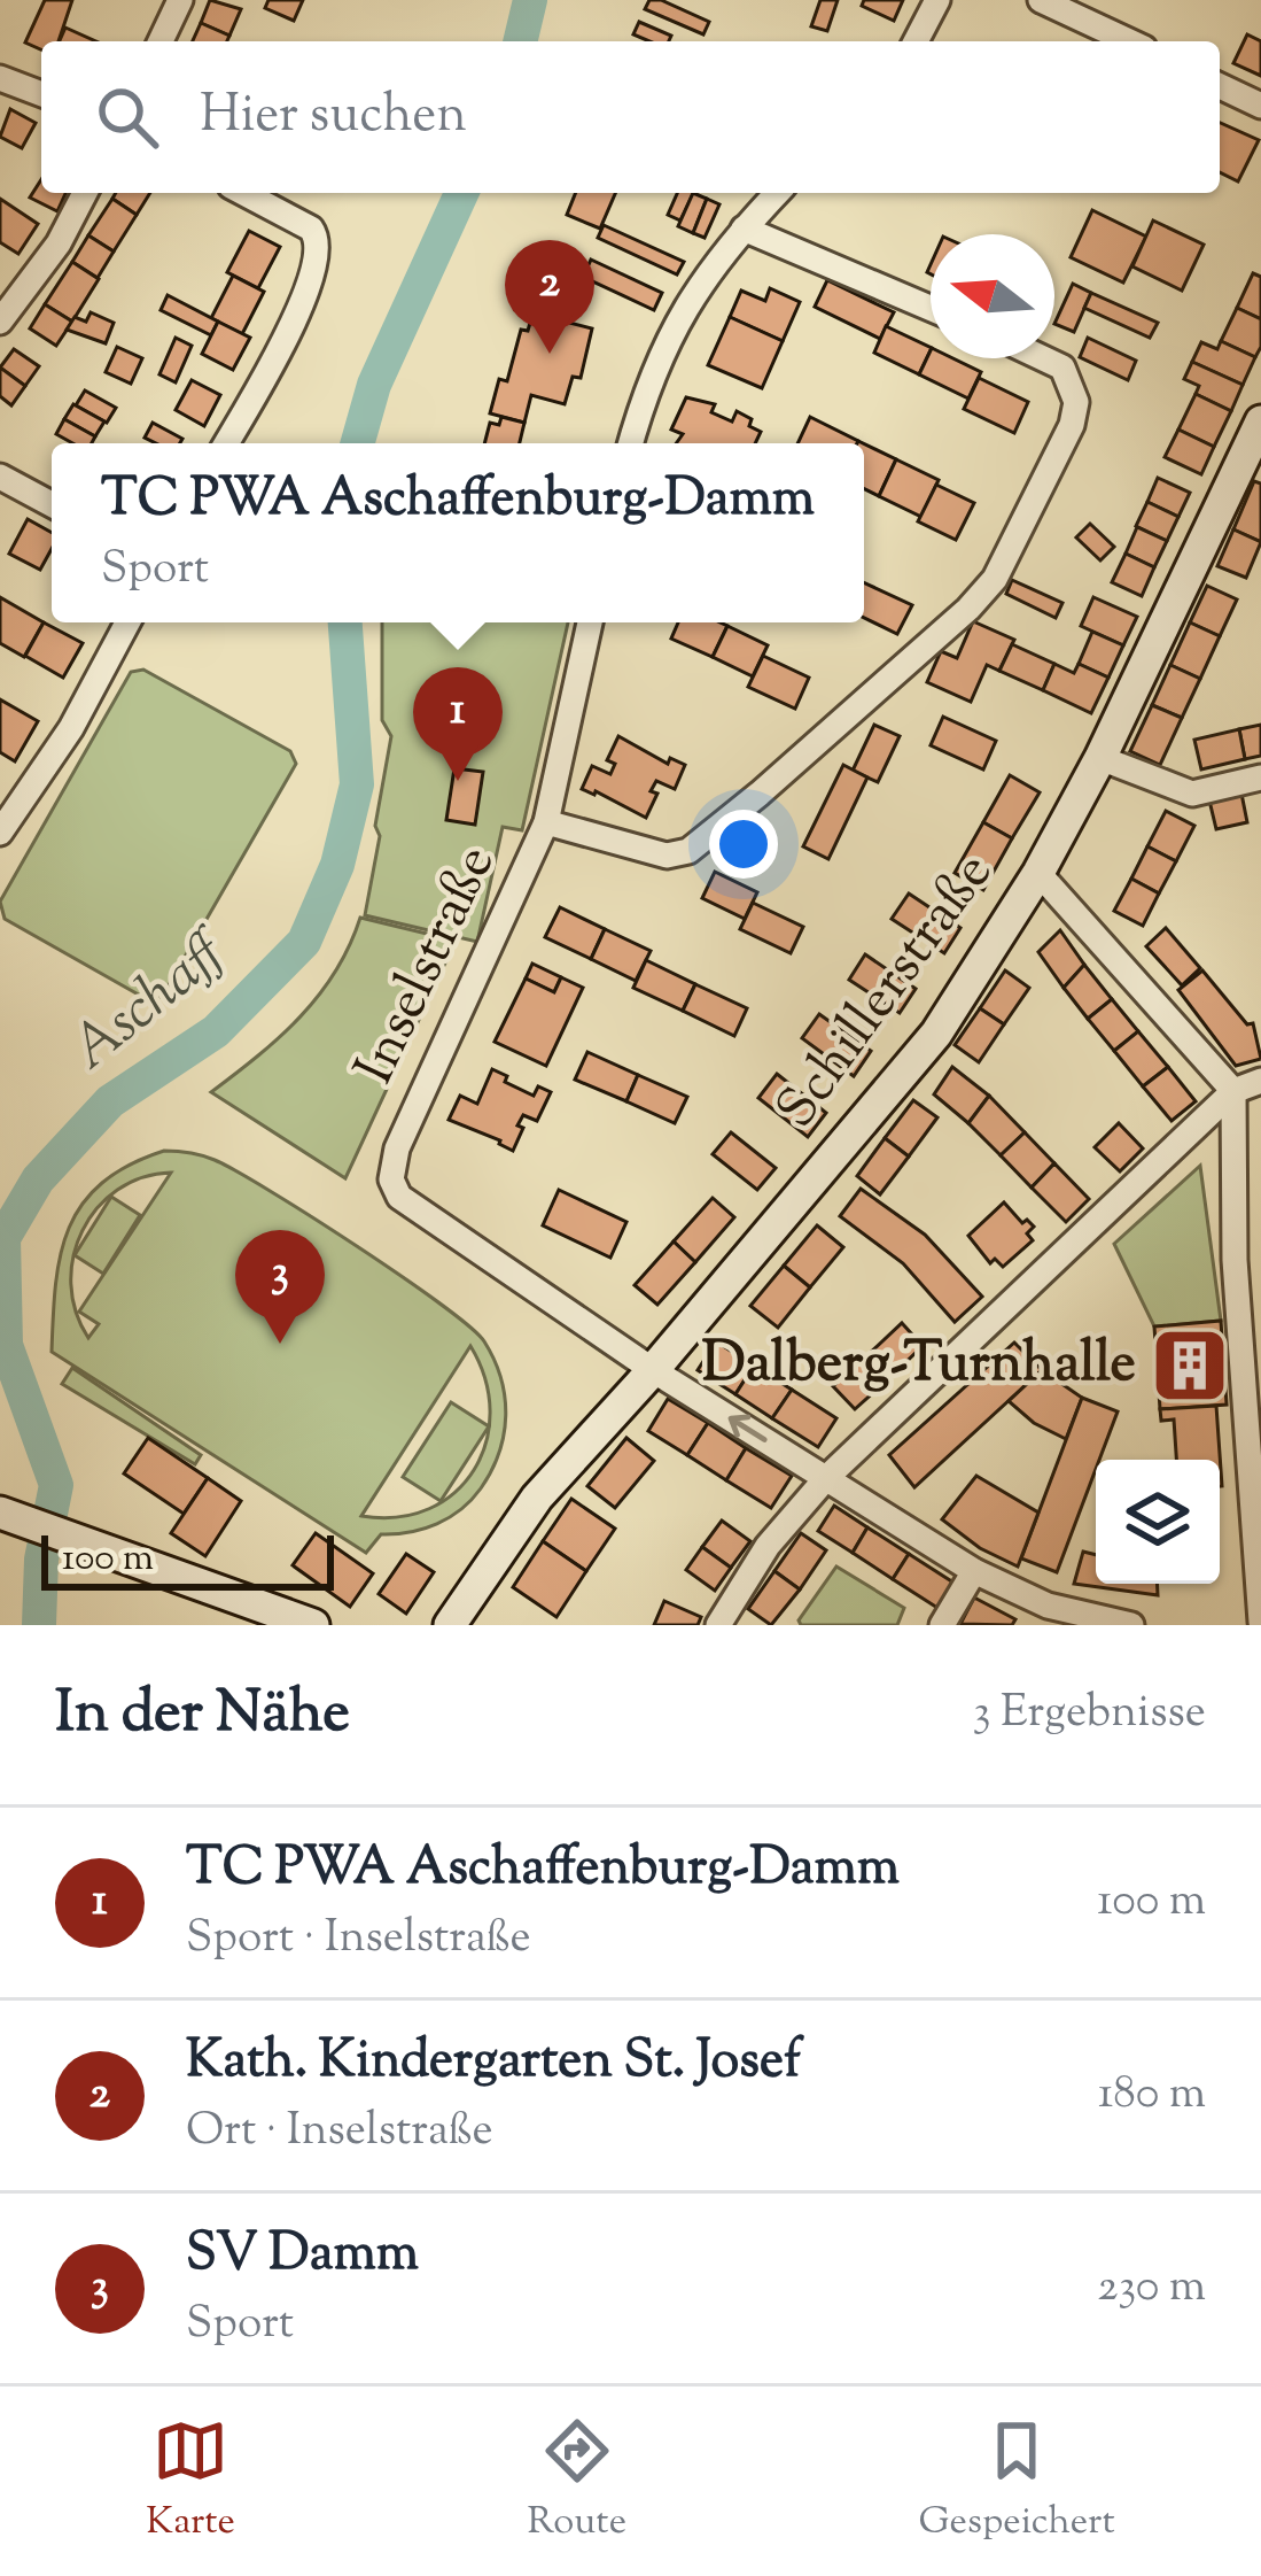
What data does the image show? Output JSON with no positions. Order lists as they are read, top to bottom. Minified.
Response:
{"streets":{"main road":["Schillerstraße"],"street":["Inselstraße"]},"crossings":[["Inselstraße","Schillerstraße"]],"water":["Aschaff"],"places":{"building":["Dalberg-Turnhalle"]},"scale_bar":"100 m","north":"left","page":{"search":"Hier suchen","pins":["2","1","3"],"popup":["TC PWA Aschaffenburg-Damm","Sport"],"scale":"100 m","heading":["In der Nähe","3 Ergebnisse"],"list":[{"mark":"1","name":"TC PWA Aschaffenburg-Damm","note":"Sport · Inselstraße","value":"100 m"},{"mark":"2","name":"Kath. Kindergarten St. Josef","note":"Ort · Inselstraße","value":"180 m"},{"mark":"3","name":"SV Damm","note":"Sport","value":"230 m"}],"nav":["Karte","Route","Gespeichert"]}}
